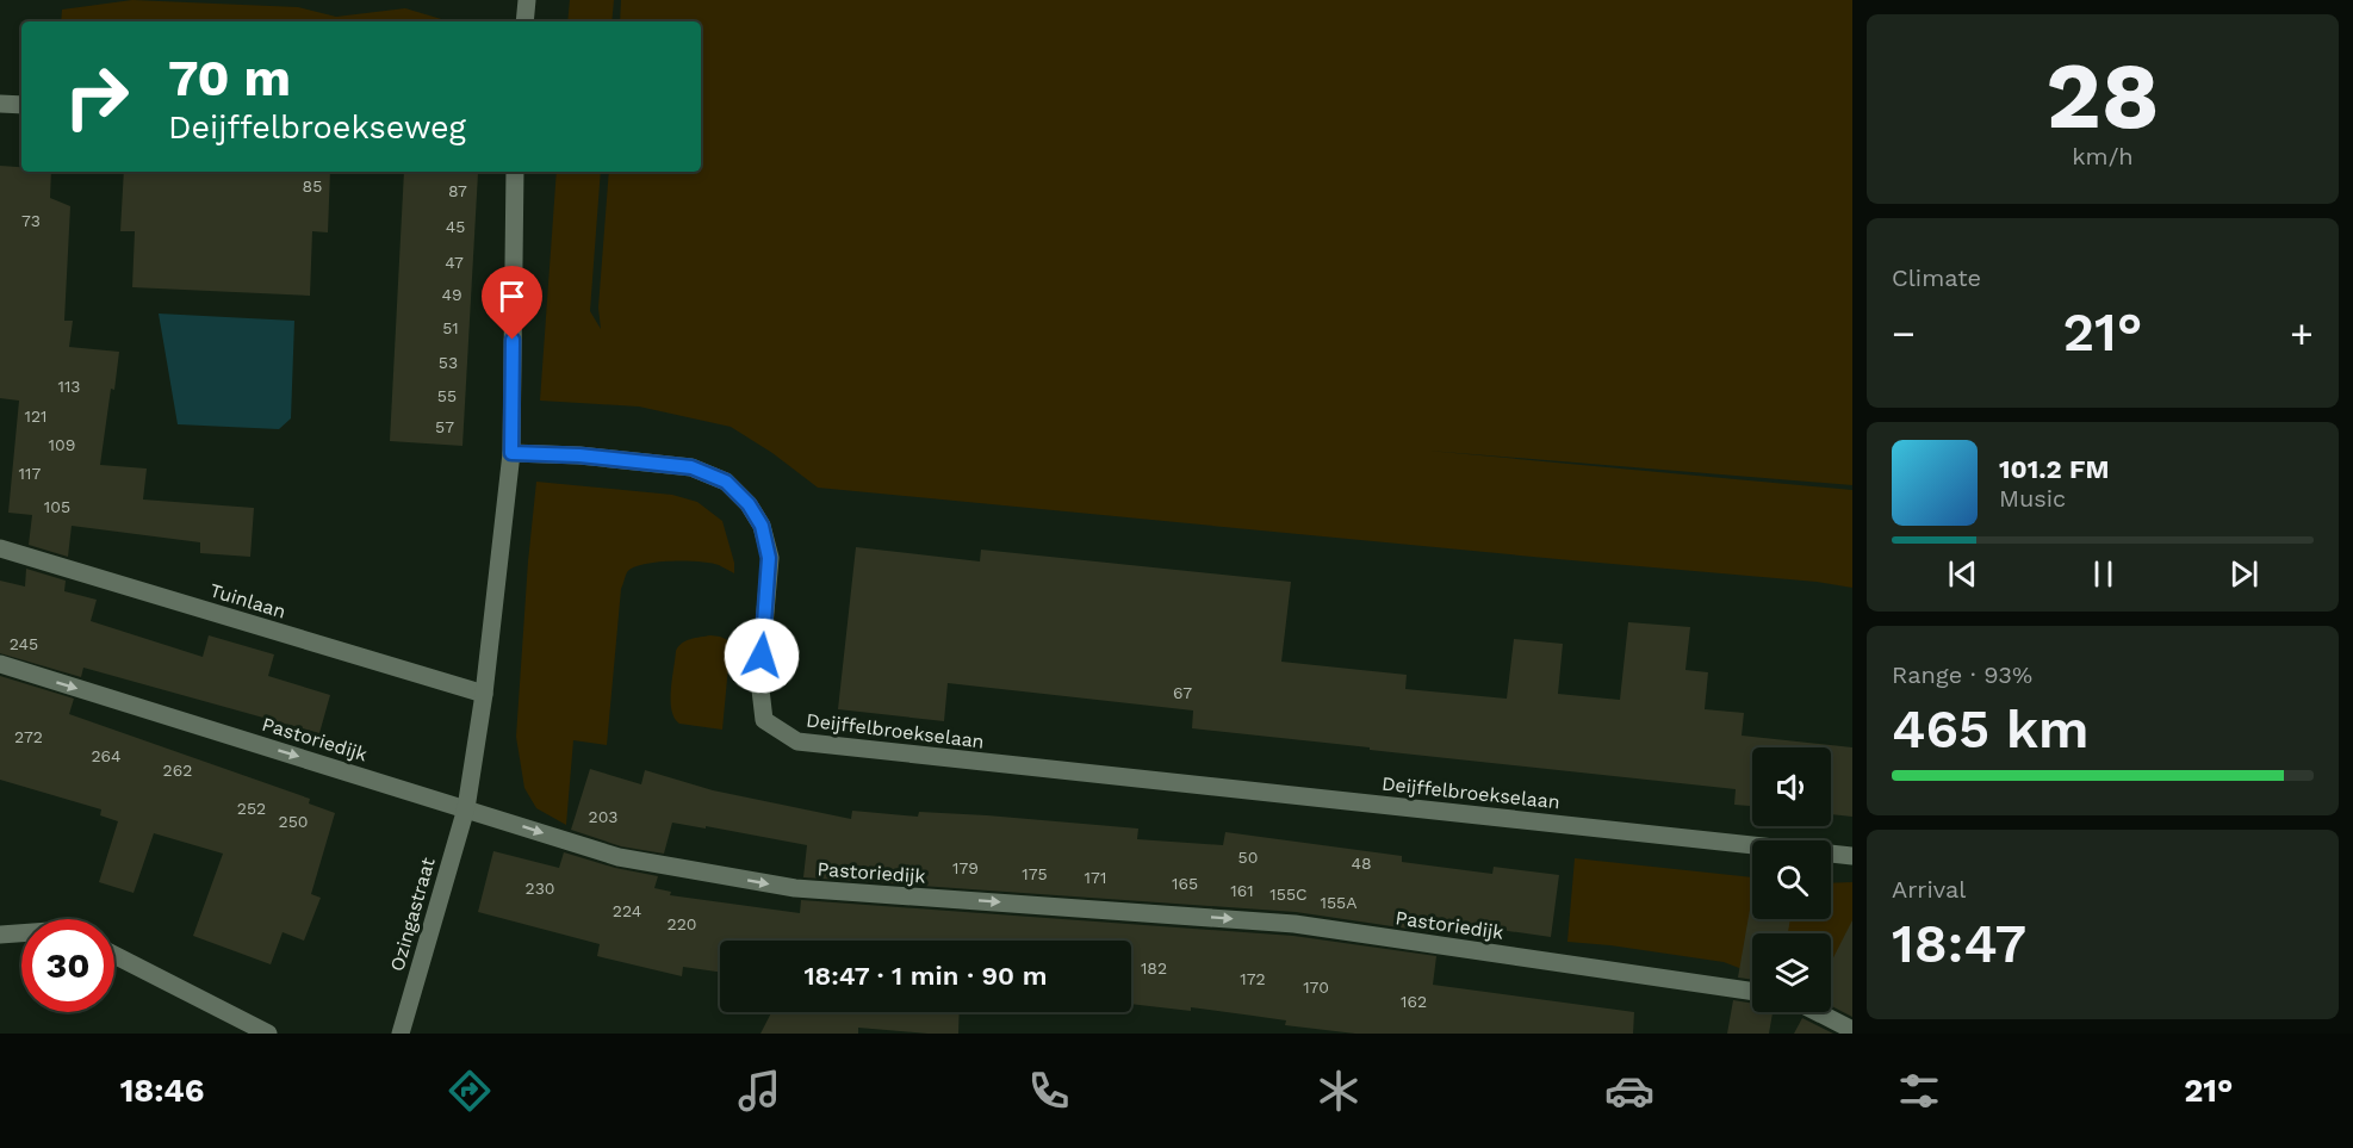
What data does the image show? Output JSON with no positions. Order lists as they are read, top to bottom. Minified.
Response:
{"streets":{"street":["Tuinlaan","Deijffelbroekselaan","Pastoriedijk","Ozingastraat"]},"crossings":[["Pastoriedijk","Ozingastraat"]],"one_way":["Pastoriedijk"],"house_numbers":["85","87","73","45","47","49","51","53","113","55","121","57","109","117","105","245","67","272","264","262","252","203","250","50","48","179","175","171","165","230","161","155C","155A","224","220","182","172","170","162"],"page":{"tile":[["28","km/h"],"Climate",["Range · 93%","465 km"],["Arrival","18:47"]],"turn":["70 m","Deijffelbroekseweg"],"heat":["−","21°","+"],"song":["101.2 FM","Music"],"limit":"30","trip":"18:47 · 1 min · 90 m","tabs":["18:46","21°"]}}
